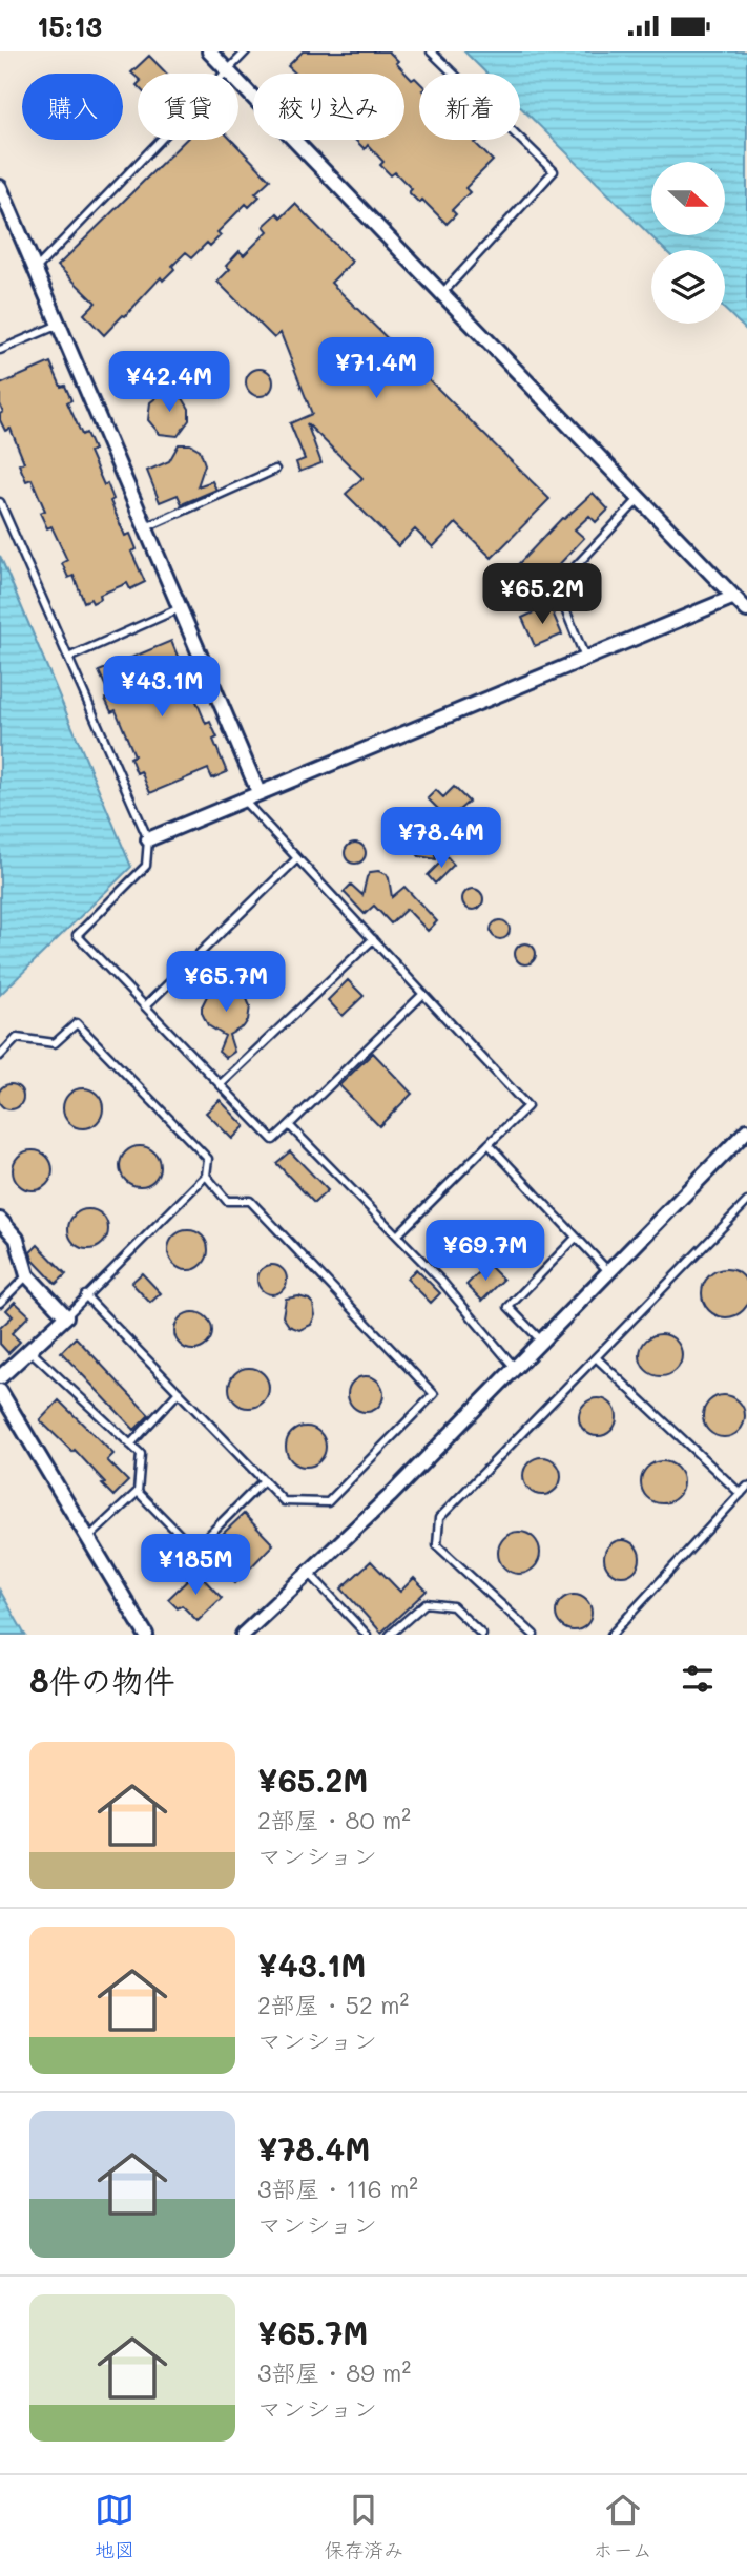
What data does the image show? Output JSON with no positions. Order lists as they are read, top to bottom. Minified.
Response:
{"north":"right","page":{"status":"15:13","chip":["購入","賃貸","絞り込み","新着"],"price":["¥71.4M","¥42.4M","¥65.2M","¥43.1M","¥78.4M","¥65.7M","¥69.7M","¥185M"],"heading":"8件の物件","list":[{"name":"¥65.2M","note":"2部屋 · 80 m² · マンション"},{"name":"¥43.1M","note":"2部屋 · 52 m² · マンション"},{"name":"¥78.4M","note":"3部屋 · 116 m² · マンション"},{"name":"¥65.7M","note":"3部屋 · 89 m² · マンション"}],"tabs":["地図","保存済み","ホーム"]}}
